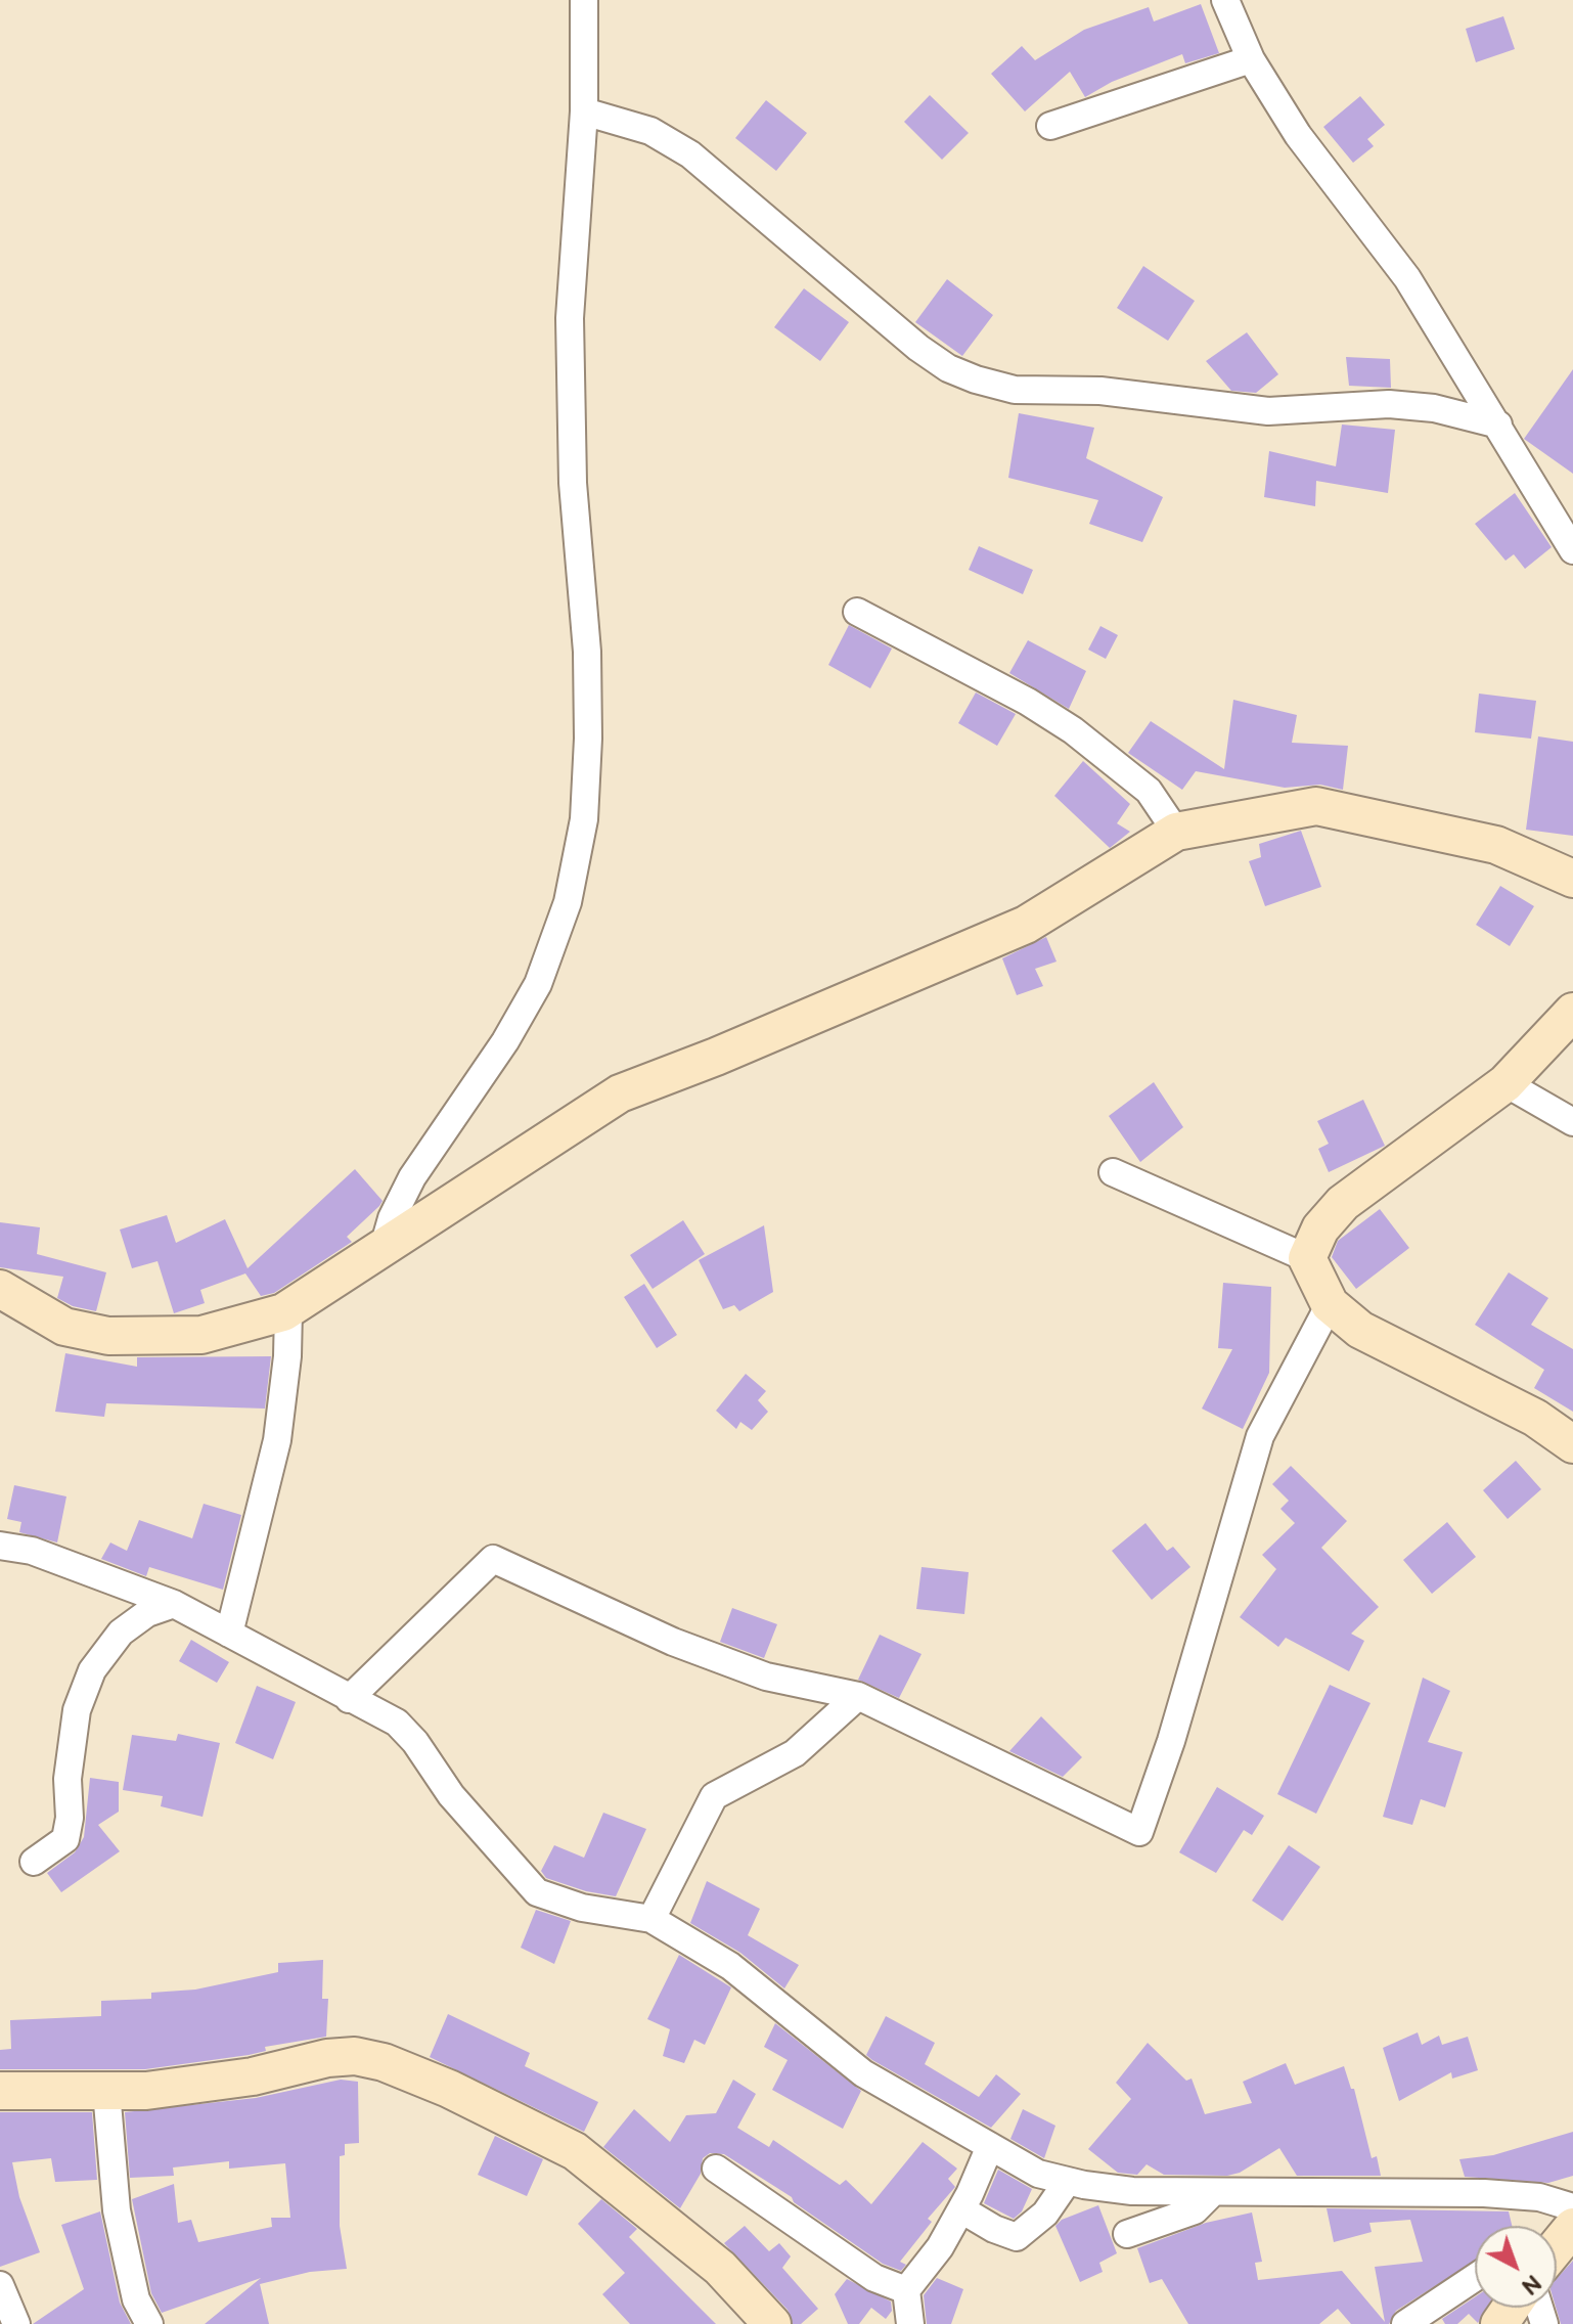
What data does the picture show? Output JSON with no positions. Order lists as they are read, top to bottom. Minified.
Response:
{"north":"bottom right"}
